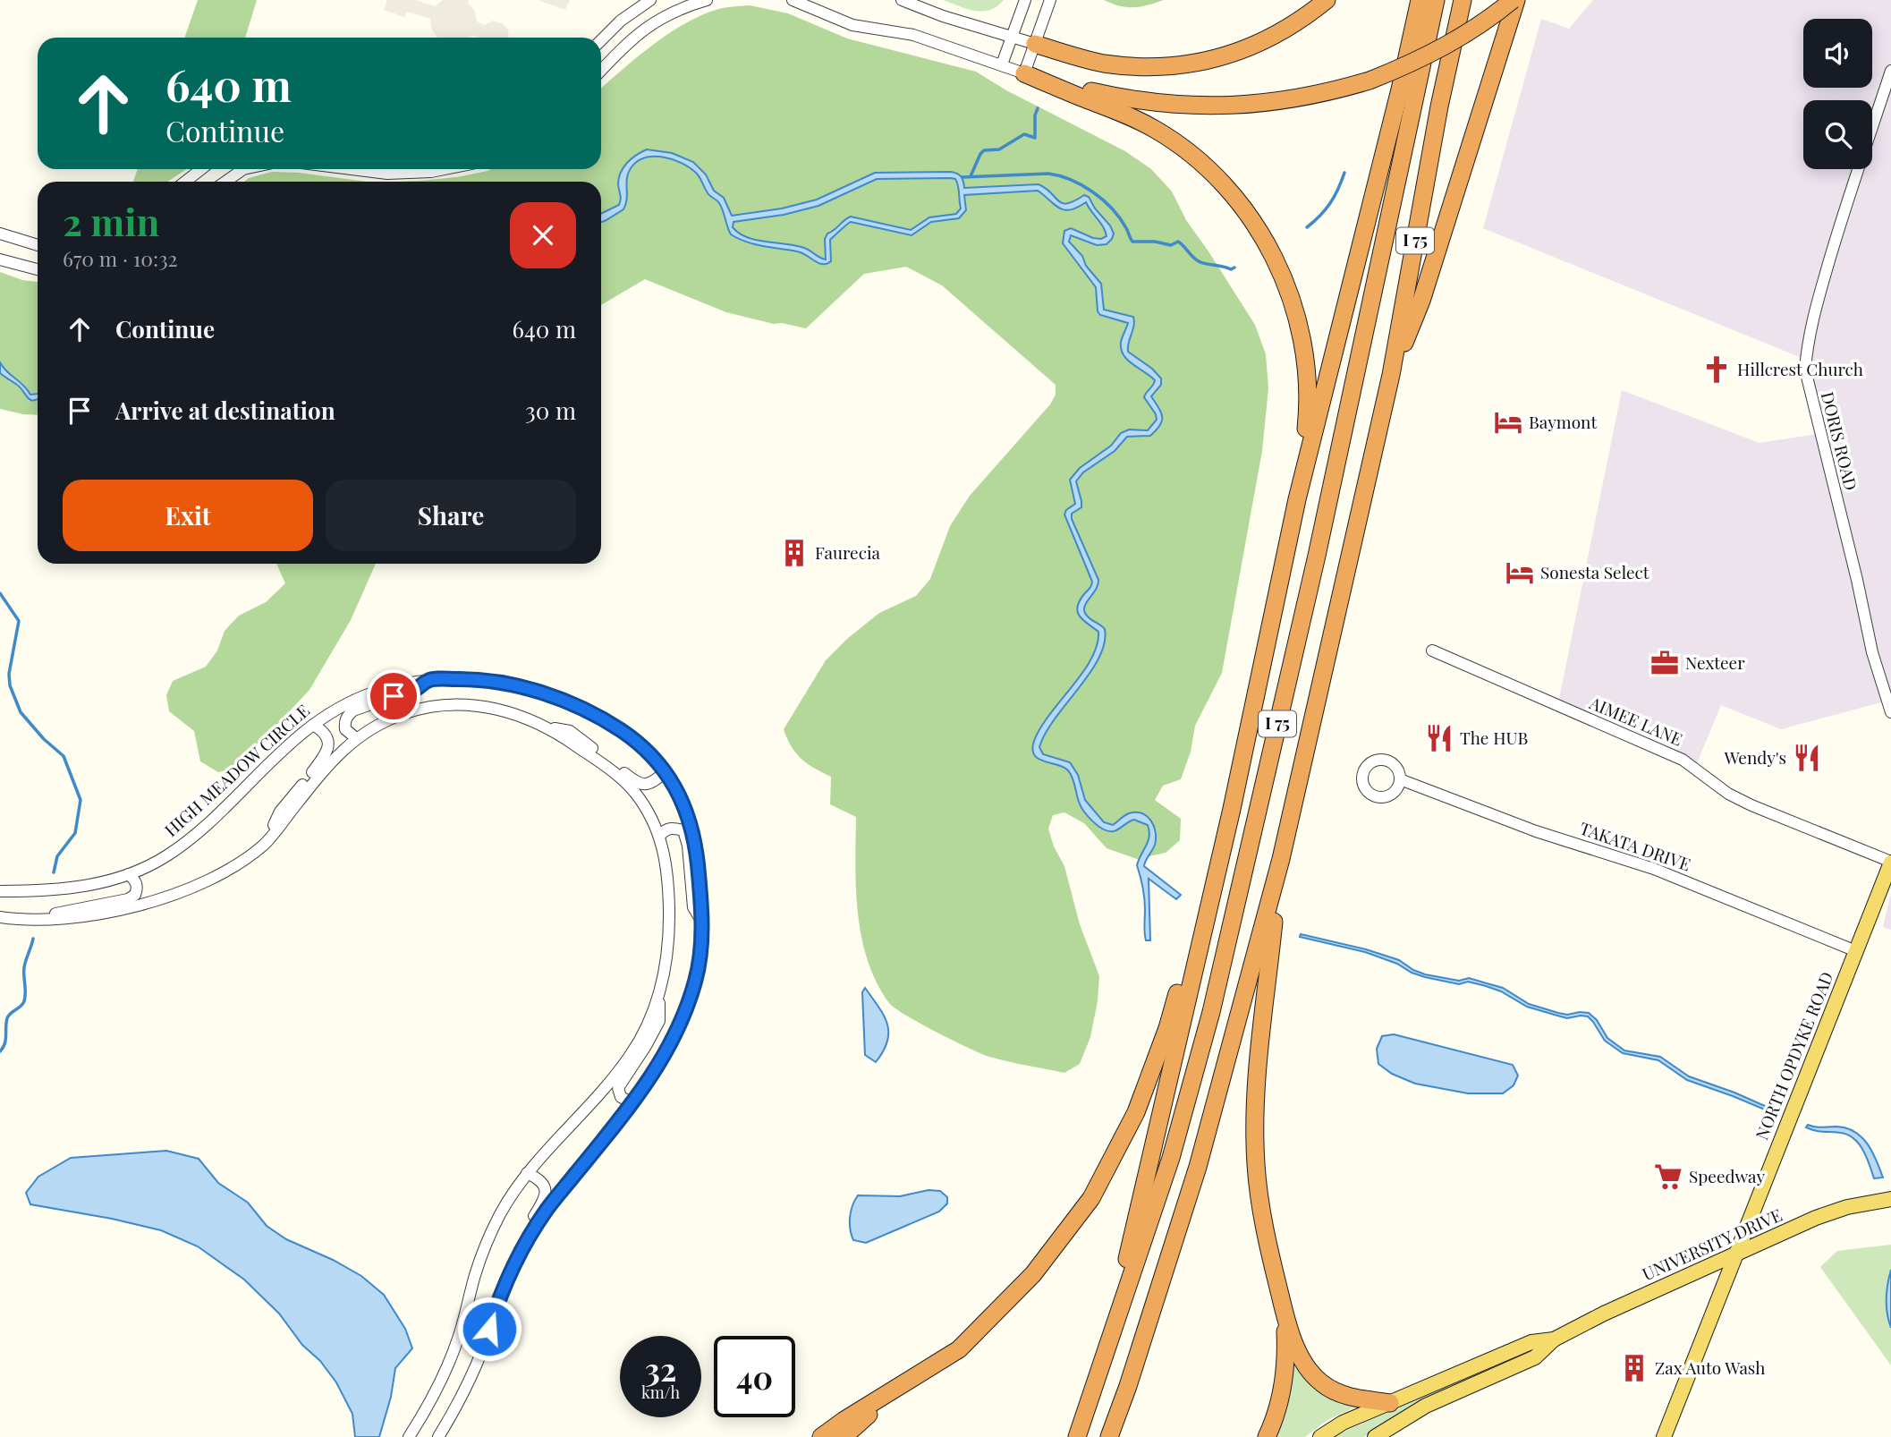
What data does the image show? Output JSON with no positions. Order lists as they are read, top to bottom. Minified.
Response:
{"streets":{"highway":["I 75"],"main road":["NORTH OPDYKE ROAD","UNIVERSITY DRIVE"],"street":["DORIS ROAD","AIMEE LANE","HIGH MEADOW CIRCLE","TAKATA DRIVE"]},"crossings":[["AIMEE LANE","NORTH OPDYKE ROAD"],["TAKATA DRIVE","NORTH OPDYKE ROAD"],["NORTH OPDYKE ROAD","UNIVERSITY DRIVE"]],"places":{"church":["Hillcrest Church"],"hotel":["Baymont","Sonesta Select"],"building":["Faurecia","Zax Auto Wash"],"office":["Nexteer"],"restaurant":["The HUB","Wendy's"],"supermarket":["Speedway"]},"page":{"turn":["640 m","Continue"],"heading":["2 min","670 m · 10:32"],"list":[{"name":"Continue","value":"640 m"},{"name":"Arrive at destination","value":"30 m"}],"buttons":["Exit","Share"],"speed":"32 km/h","limit":"40"}}
